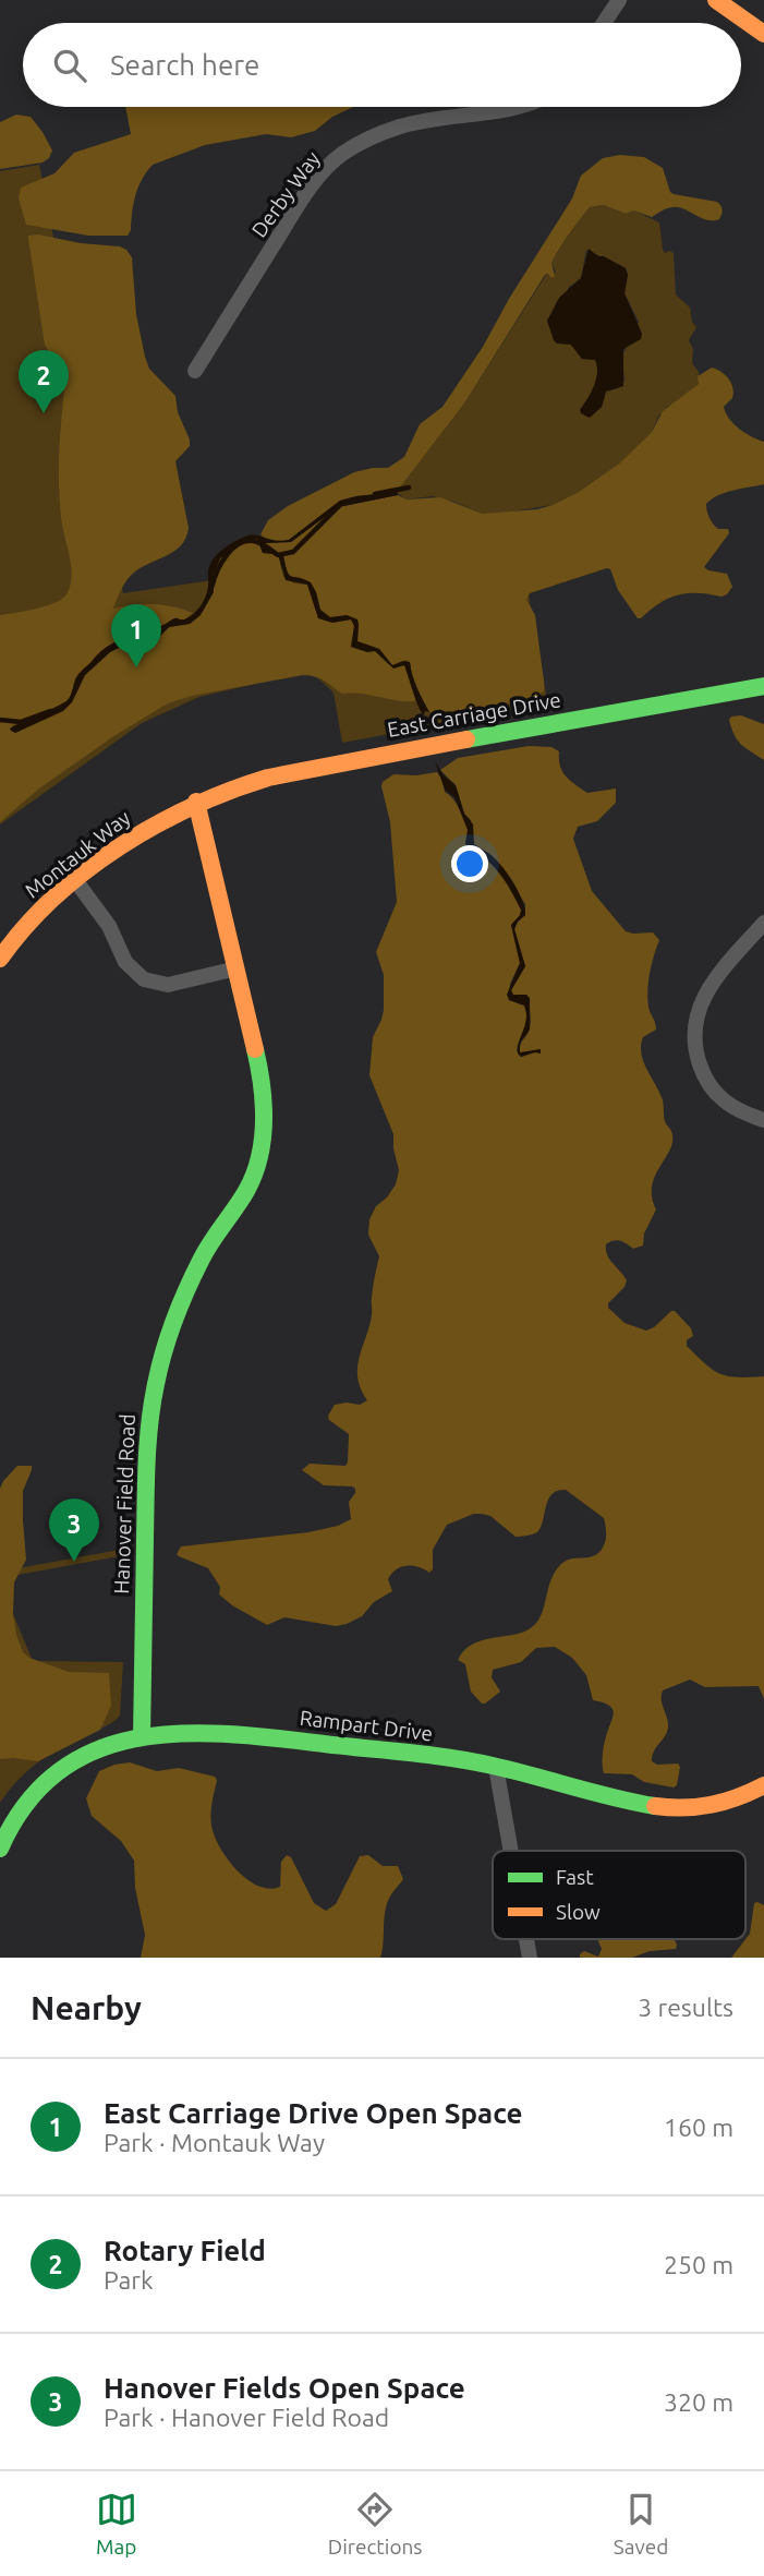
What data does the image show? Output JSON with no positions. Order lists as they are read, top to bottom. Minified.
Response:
{"streets":{"street":["Derby Way","East Carriage Drive","Montauk Way","Hanover Field Road","Rampart Drive"]},"crossings":[["East Carriage Drive","Montauk Way"],["East Carriage Drive","Hanover Field Road"],["Montauk Way","Hanover Field Road"],["Hanover Field Road","Rampart Drive"]],"legend":["Fast","Slow"],"page":{"search":"Search here","pins":["2","1","3"],"heading":["Nearby","3 results"],"list":[{"mark":"1","name":"East Carriage Drive Open Space","note":"Park · Montauk Way","value":"160 m"},{"mark":"2","name":"Rotary Field","note":"Park","value":"250 m"},{"mark":"3","name":"Hanover Fields Open Space","note":"Park · Hanover Field Road","value":"320 m"}],"nav":["Map","Directions","Saved"]}}
